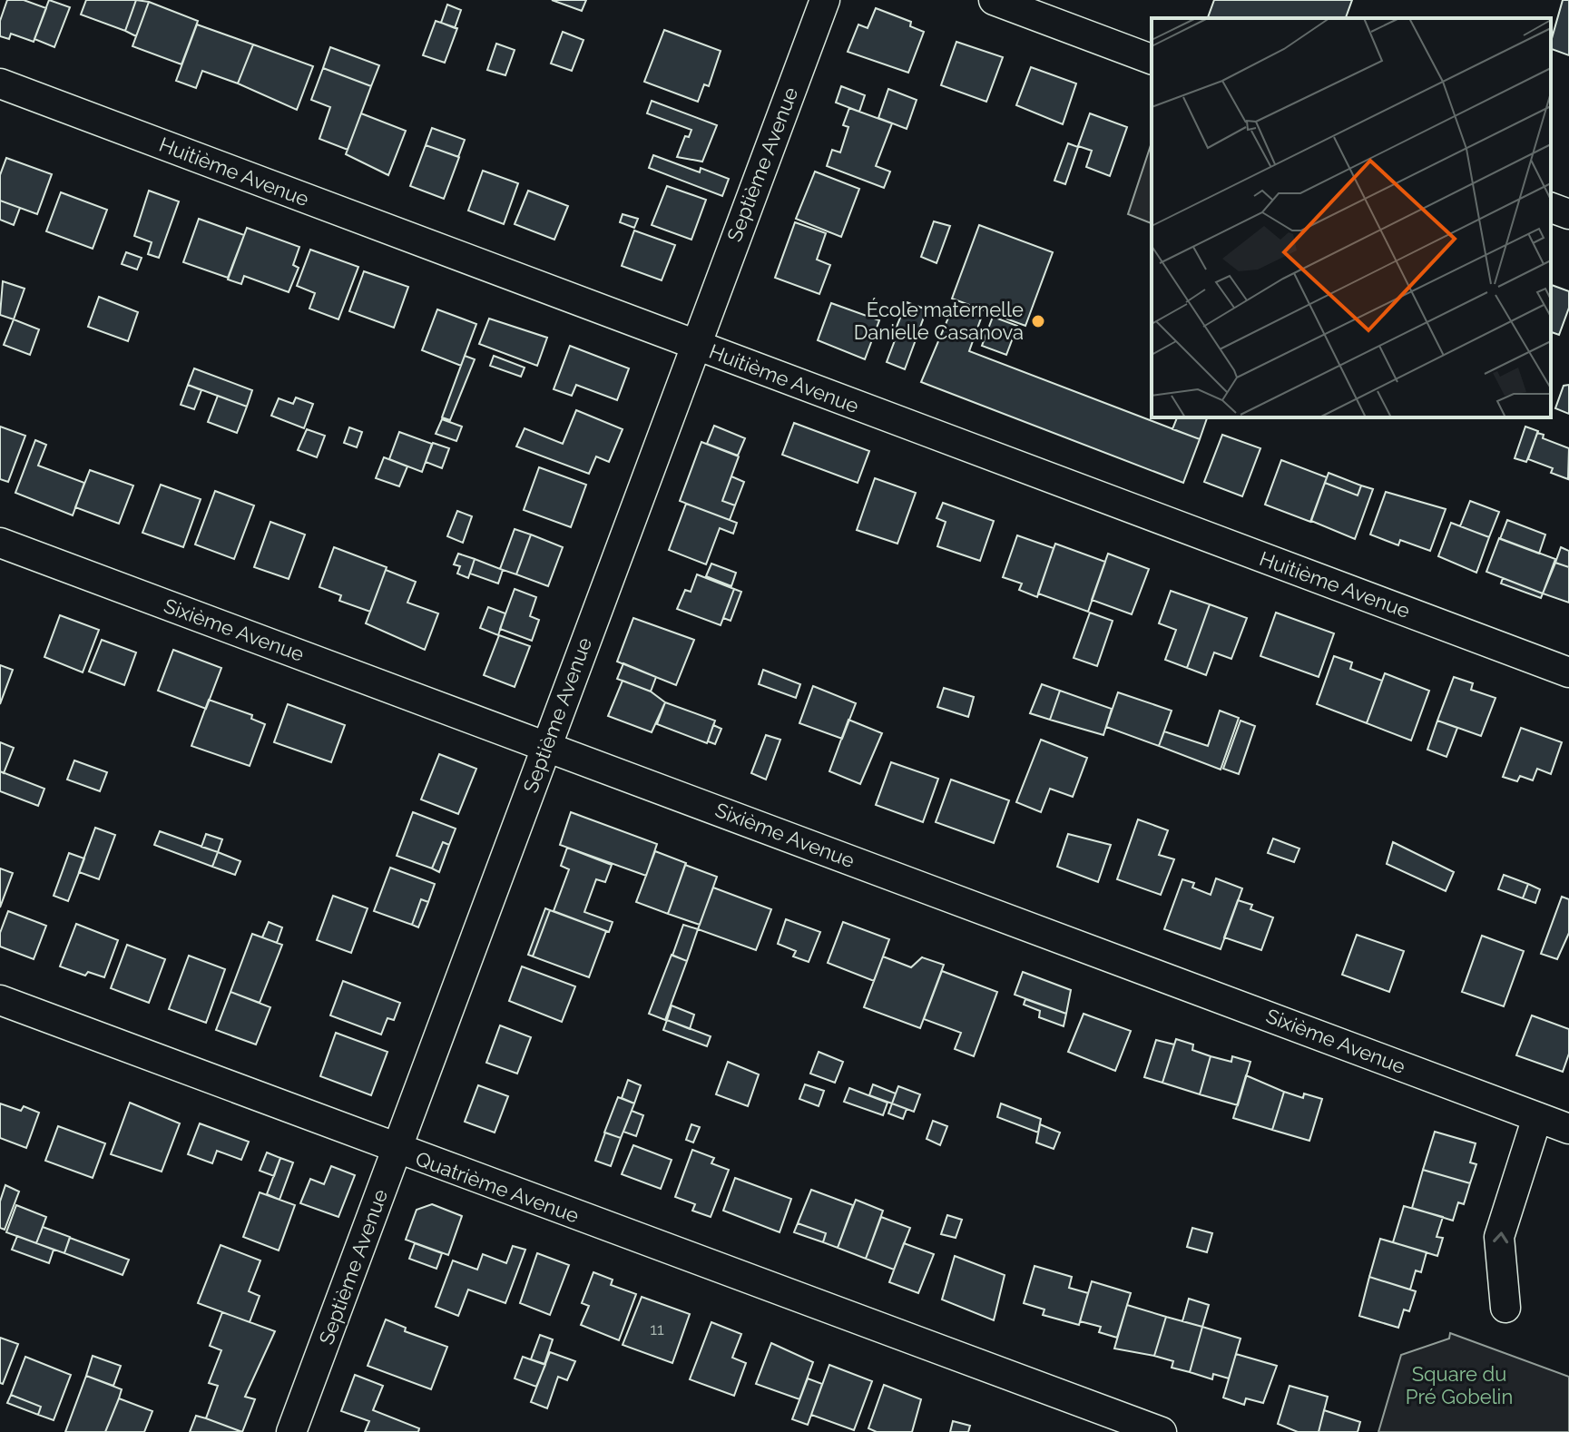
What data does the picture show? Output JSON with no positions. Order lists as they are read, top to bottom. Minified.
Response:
{"streets":{"street":["Septième Avenue","Huitième Avenue","Sixième Avenue","Quatrième Avenue"]},"crossings":[["Septième Avenue","Huitième Avenue"],["Septième Avenue","Sixième Avenue"],["Septième Avenue","Quatrième Avenue"]],"parks":["Square du Pré Gobelin"],"places":["École maternelle Danielle Casanova"],"house_numbers":["11"]}
